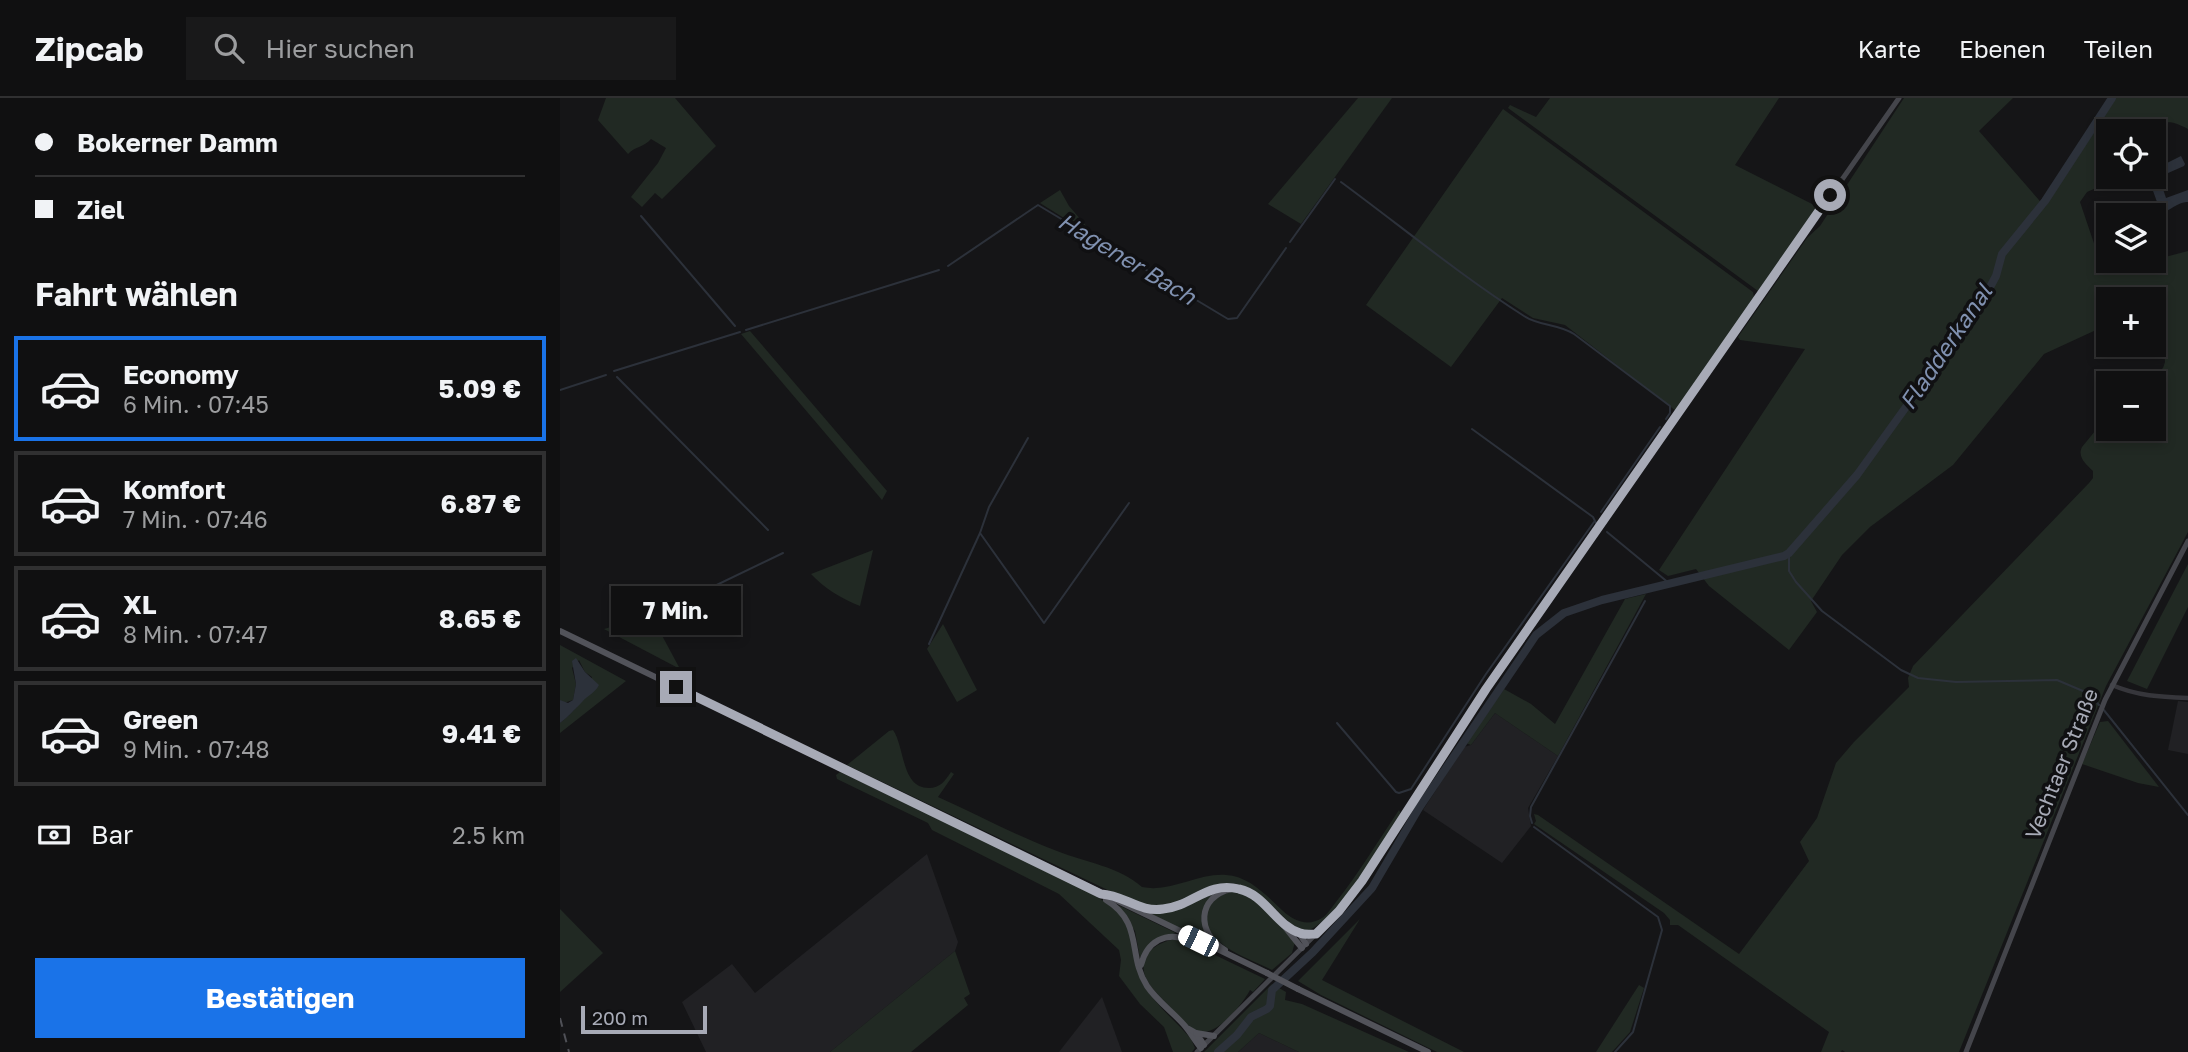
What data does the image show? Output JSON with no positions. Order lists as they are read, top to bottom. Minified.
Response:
{"streets":{"main road":["Vechtaer Straße"]},"water":["Hagener Bach","Fladderkanal"],"scale_bar":"200 m","page":{"header":"Zipcab","search":"Hier suchen","nav":["Karte","Ebenen","Teilen"],"banner":["Bokerner Damm","Ziel"],"map_buttons":["+","−"],"heading":"Fahrt wählen","list":[{"name":"Economy","note":"6 Min. · 07:45","value":"5.09 €"},{"name":"Komfort","note":"7 Min. · 07:46","value":"6.87 €"},{"name":"XL","note":"8 Min. · 07:47","value":"8.65 €"},{"name":"Green","note":"9 Min. · 07:48","value":"9.41 €"}],"bubble":"7 Min.","pay":["Bar","2.5 km"],"buttons":"Bestätigen","scale":"200 m"}}
